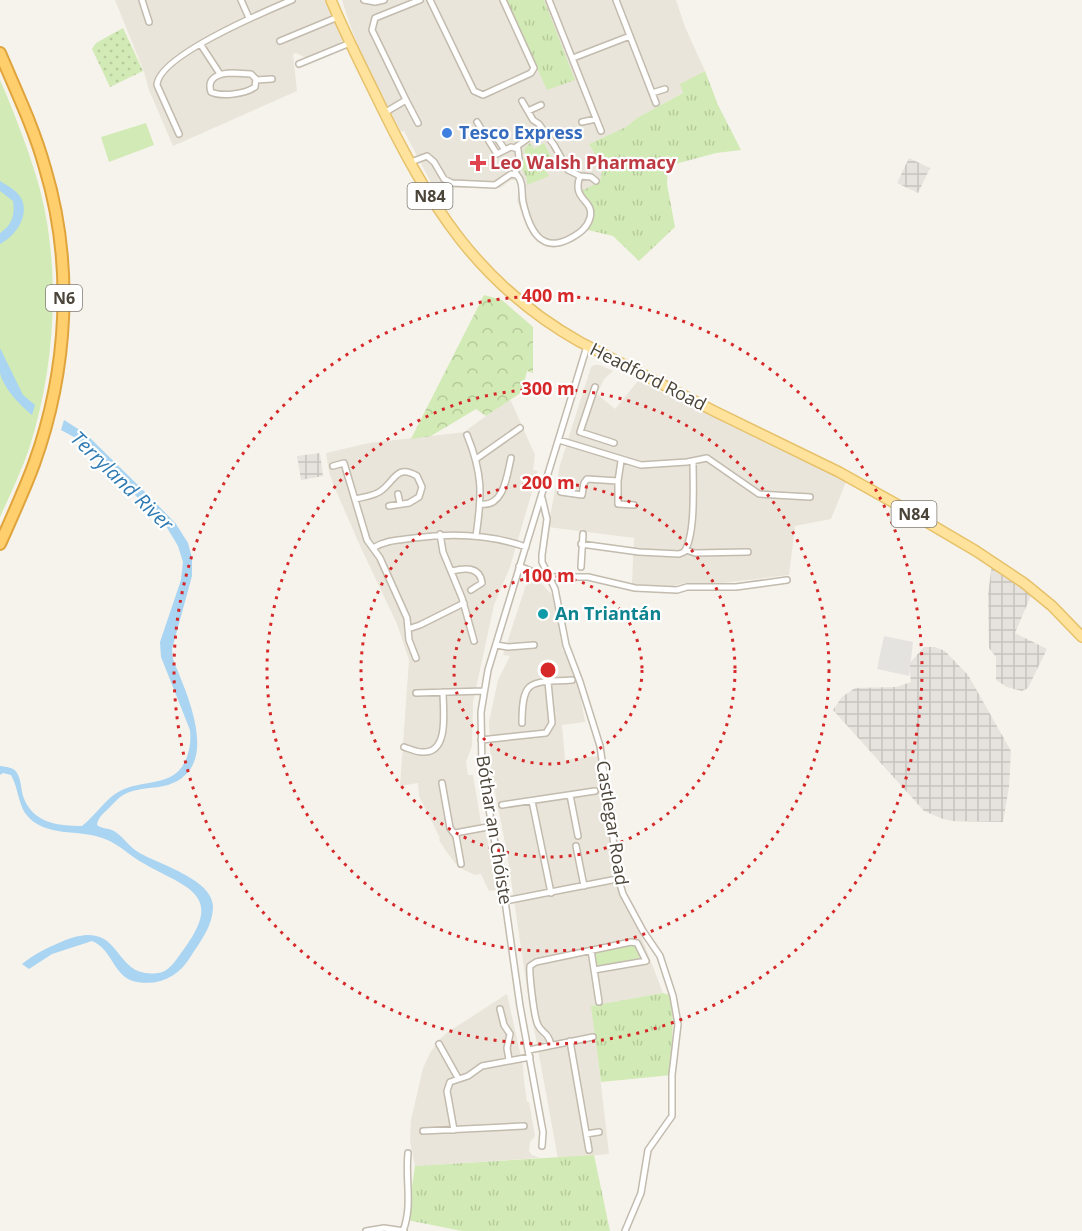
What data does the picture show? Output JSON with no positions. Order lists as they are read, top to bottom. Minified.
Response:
{"streets":{"highway":["N6"],"main road":["N84","Headford Road"],"street":["Castlegar Road","Bóthar an Chóiste"]},"crossings":[["Headford Road","Bóthar an Chóiste"],["Castlegar Road","Bóthar an Chóiste"]],"water":["Terryland River"],"places":{"other":["Tesco Express","An Triantán"],"health":["Leo Walsh Pharmacy"]},"rings":["400 m","300 m","200 m","100 m"]}
